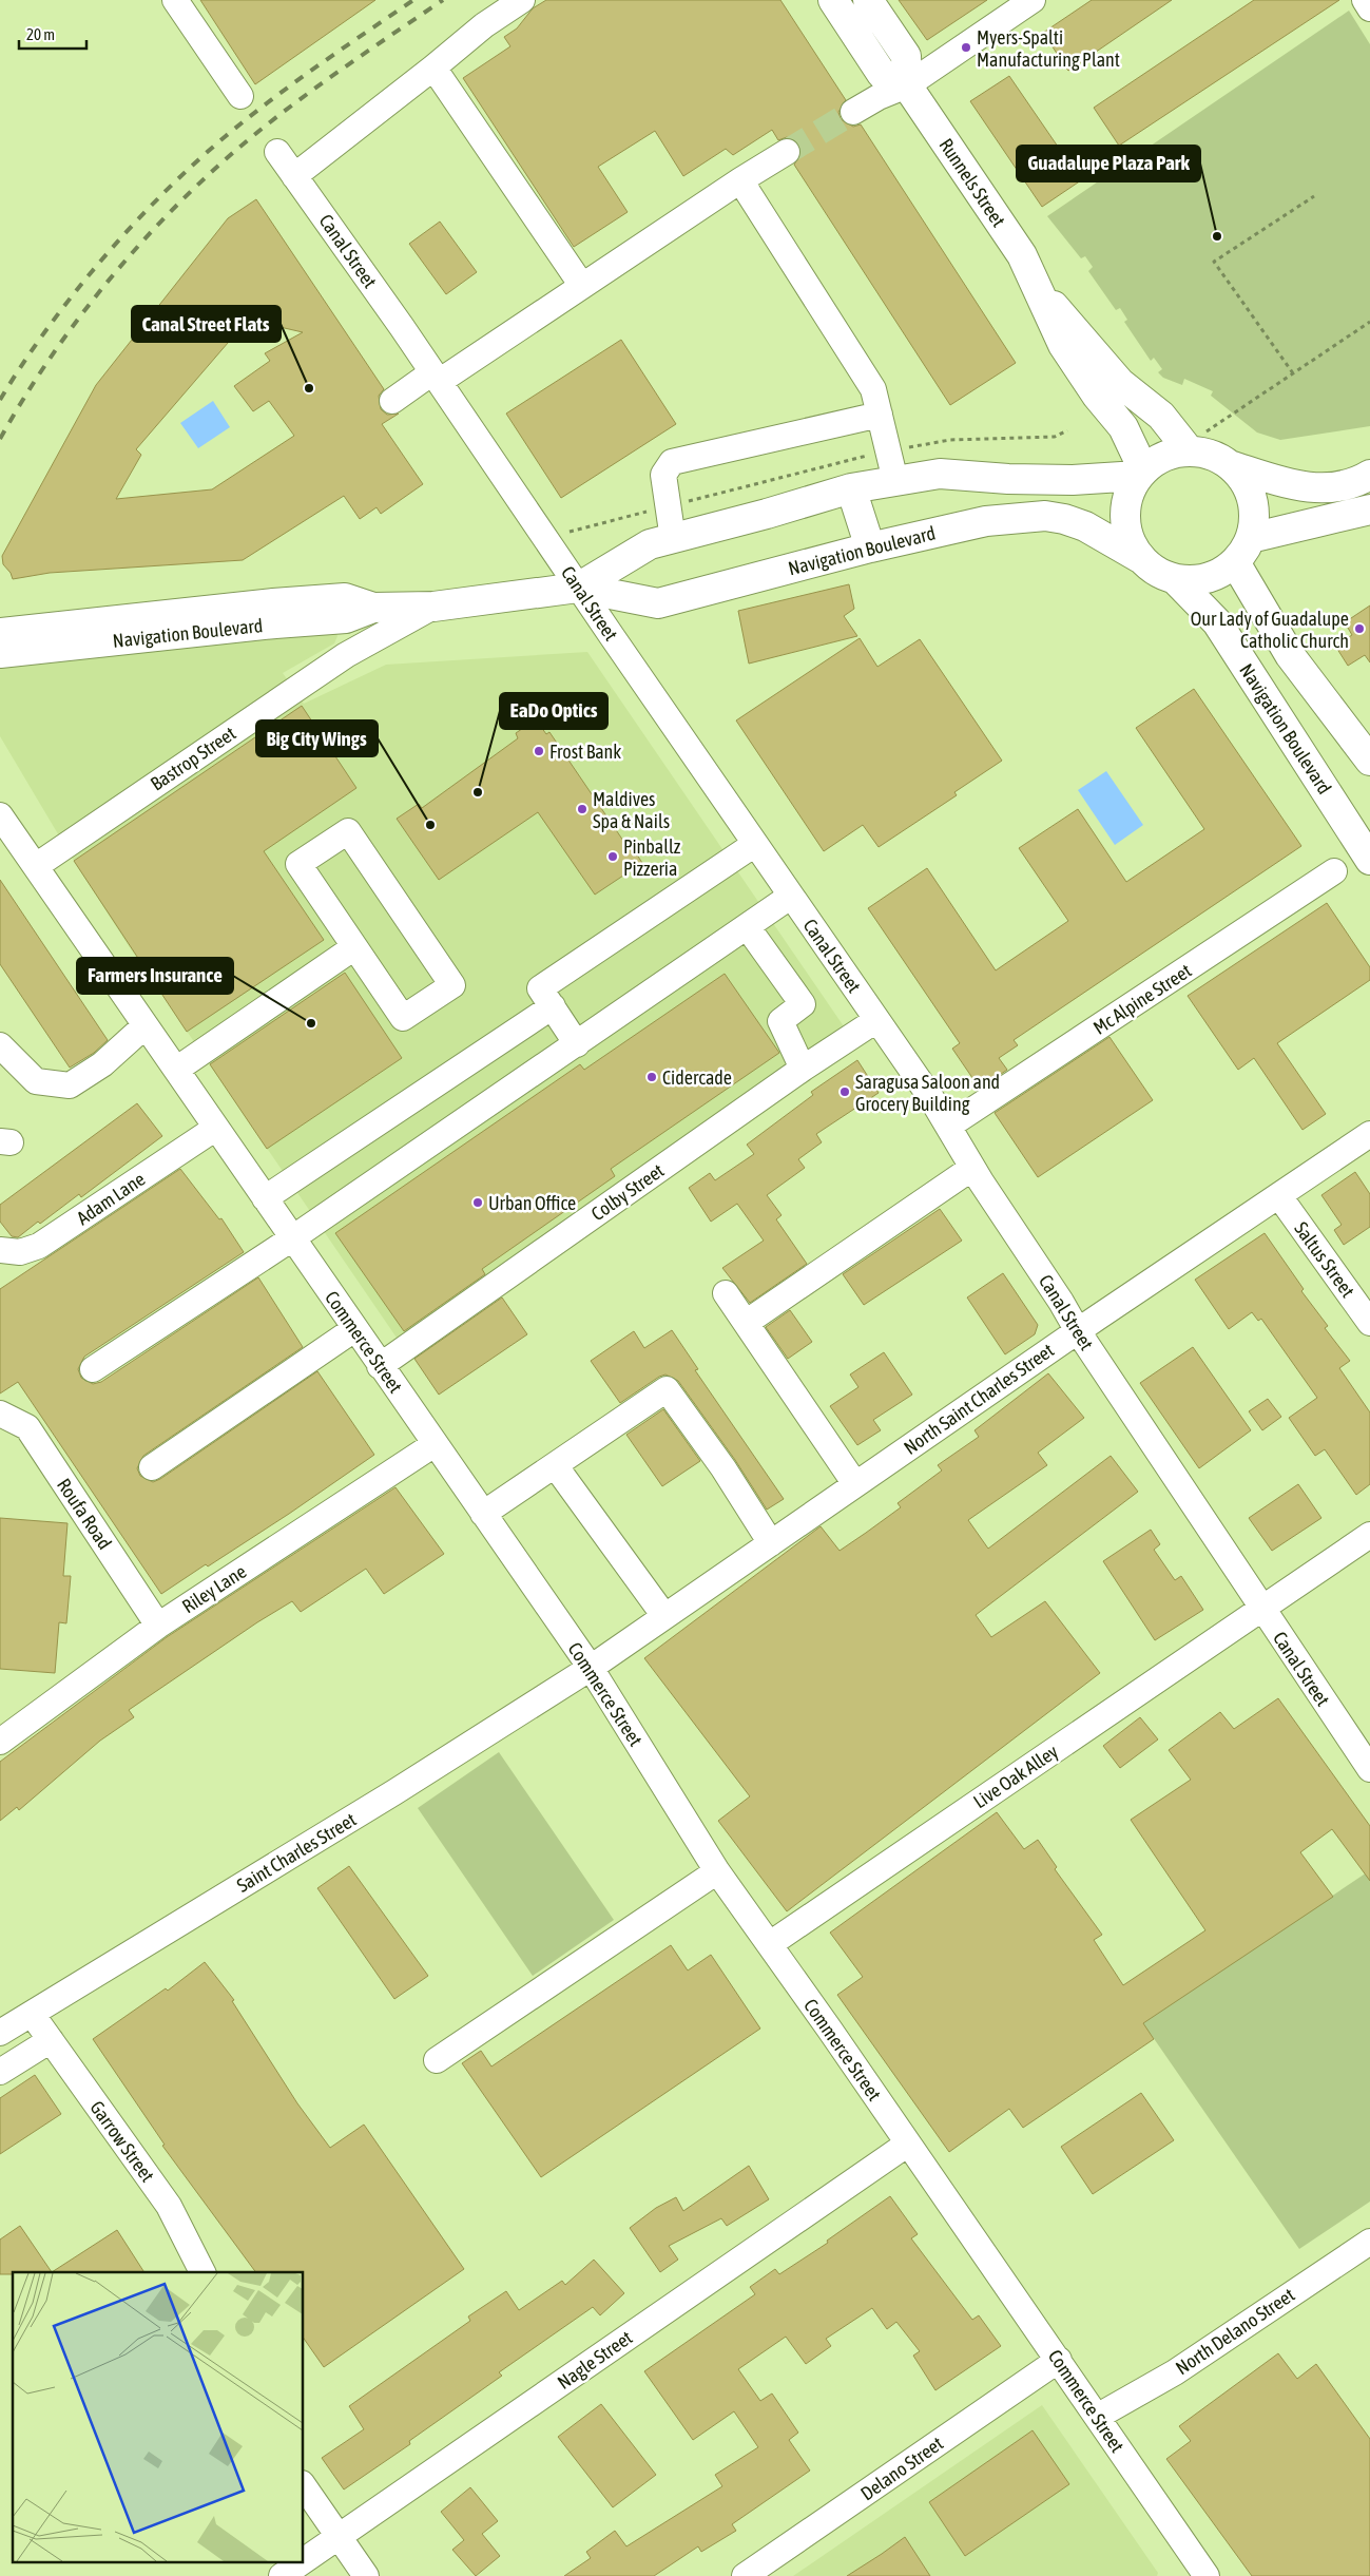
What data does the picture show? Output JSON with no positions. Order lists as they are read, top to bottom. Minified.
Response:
{"streets":{"main road":["Runnels Street","Navigation Boulevard"],"street":["Canal Street","Bastrop Street","Mc Alpine Street","Colby Street","Adam Lane","Saltus Street","Commerce Street","North Saint Charles Street","Roufa Road","Riley Lane","Live Oak Alley","Saint Charles Street","Garrow Street","North Delano Street","Nagle Street","Delano Street"]},"crossings":[["Runnels Street","Navigation Boulevard"],["Canal Street","Navigation Boulevard"],["Canal Street","Mc Alpine Street"],["Canal Street","Colby Street"],["Canal Street","North Saint Charles Street"],["Canal Street","Live Oak Alley"],["Navigation Boulevard","Bastrop Street"],["Bastrop Street","Commerce Street"],["Colby Street","Commerce Street"],["Adam Lane","Commerce Street"],["Saltus Street","North Saint Charles Street"],["Commerce Street","North Saint Charles Street"],["Commerce Street","Riley Lane"],["Commerce Street","Live Oak Alley"],["Commerce Street","Saint Charles Street"],["Commerce Street","North Delano Street"],["Commerce Street","Nagle Street"],["Commerce Street","Delano Street"],["North Saint Charles Street","Saint Charles Street"],["Roufa Road","Riley Lane"],["Saint Charles Street","Garrow Street"]],"places":["Myers-Spalti Manufacturing Plant","Guadalupe Plaza Park","Canal Street Flats","Our Lady of Guadalupe Catholic Church","Frost Bank","EaDo Optics","Maldives Spa & Nails","Big City Wings","Pinballz Pizzeria","Farmers Insurance","Cidercade","Saragusa Saloon and Grocery Building","Urban Office"],"scale_bar":"20 m"}
